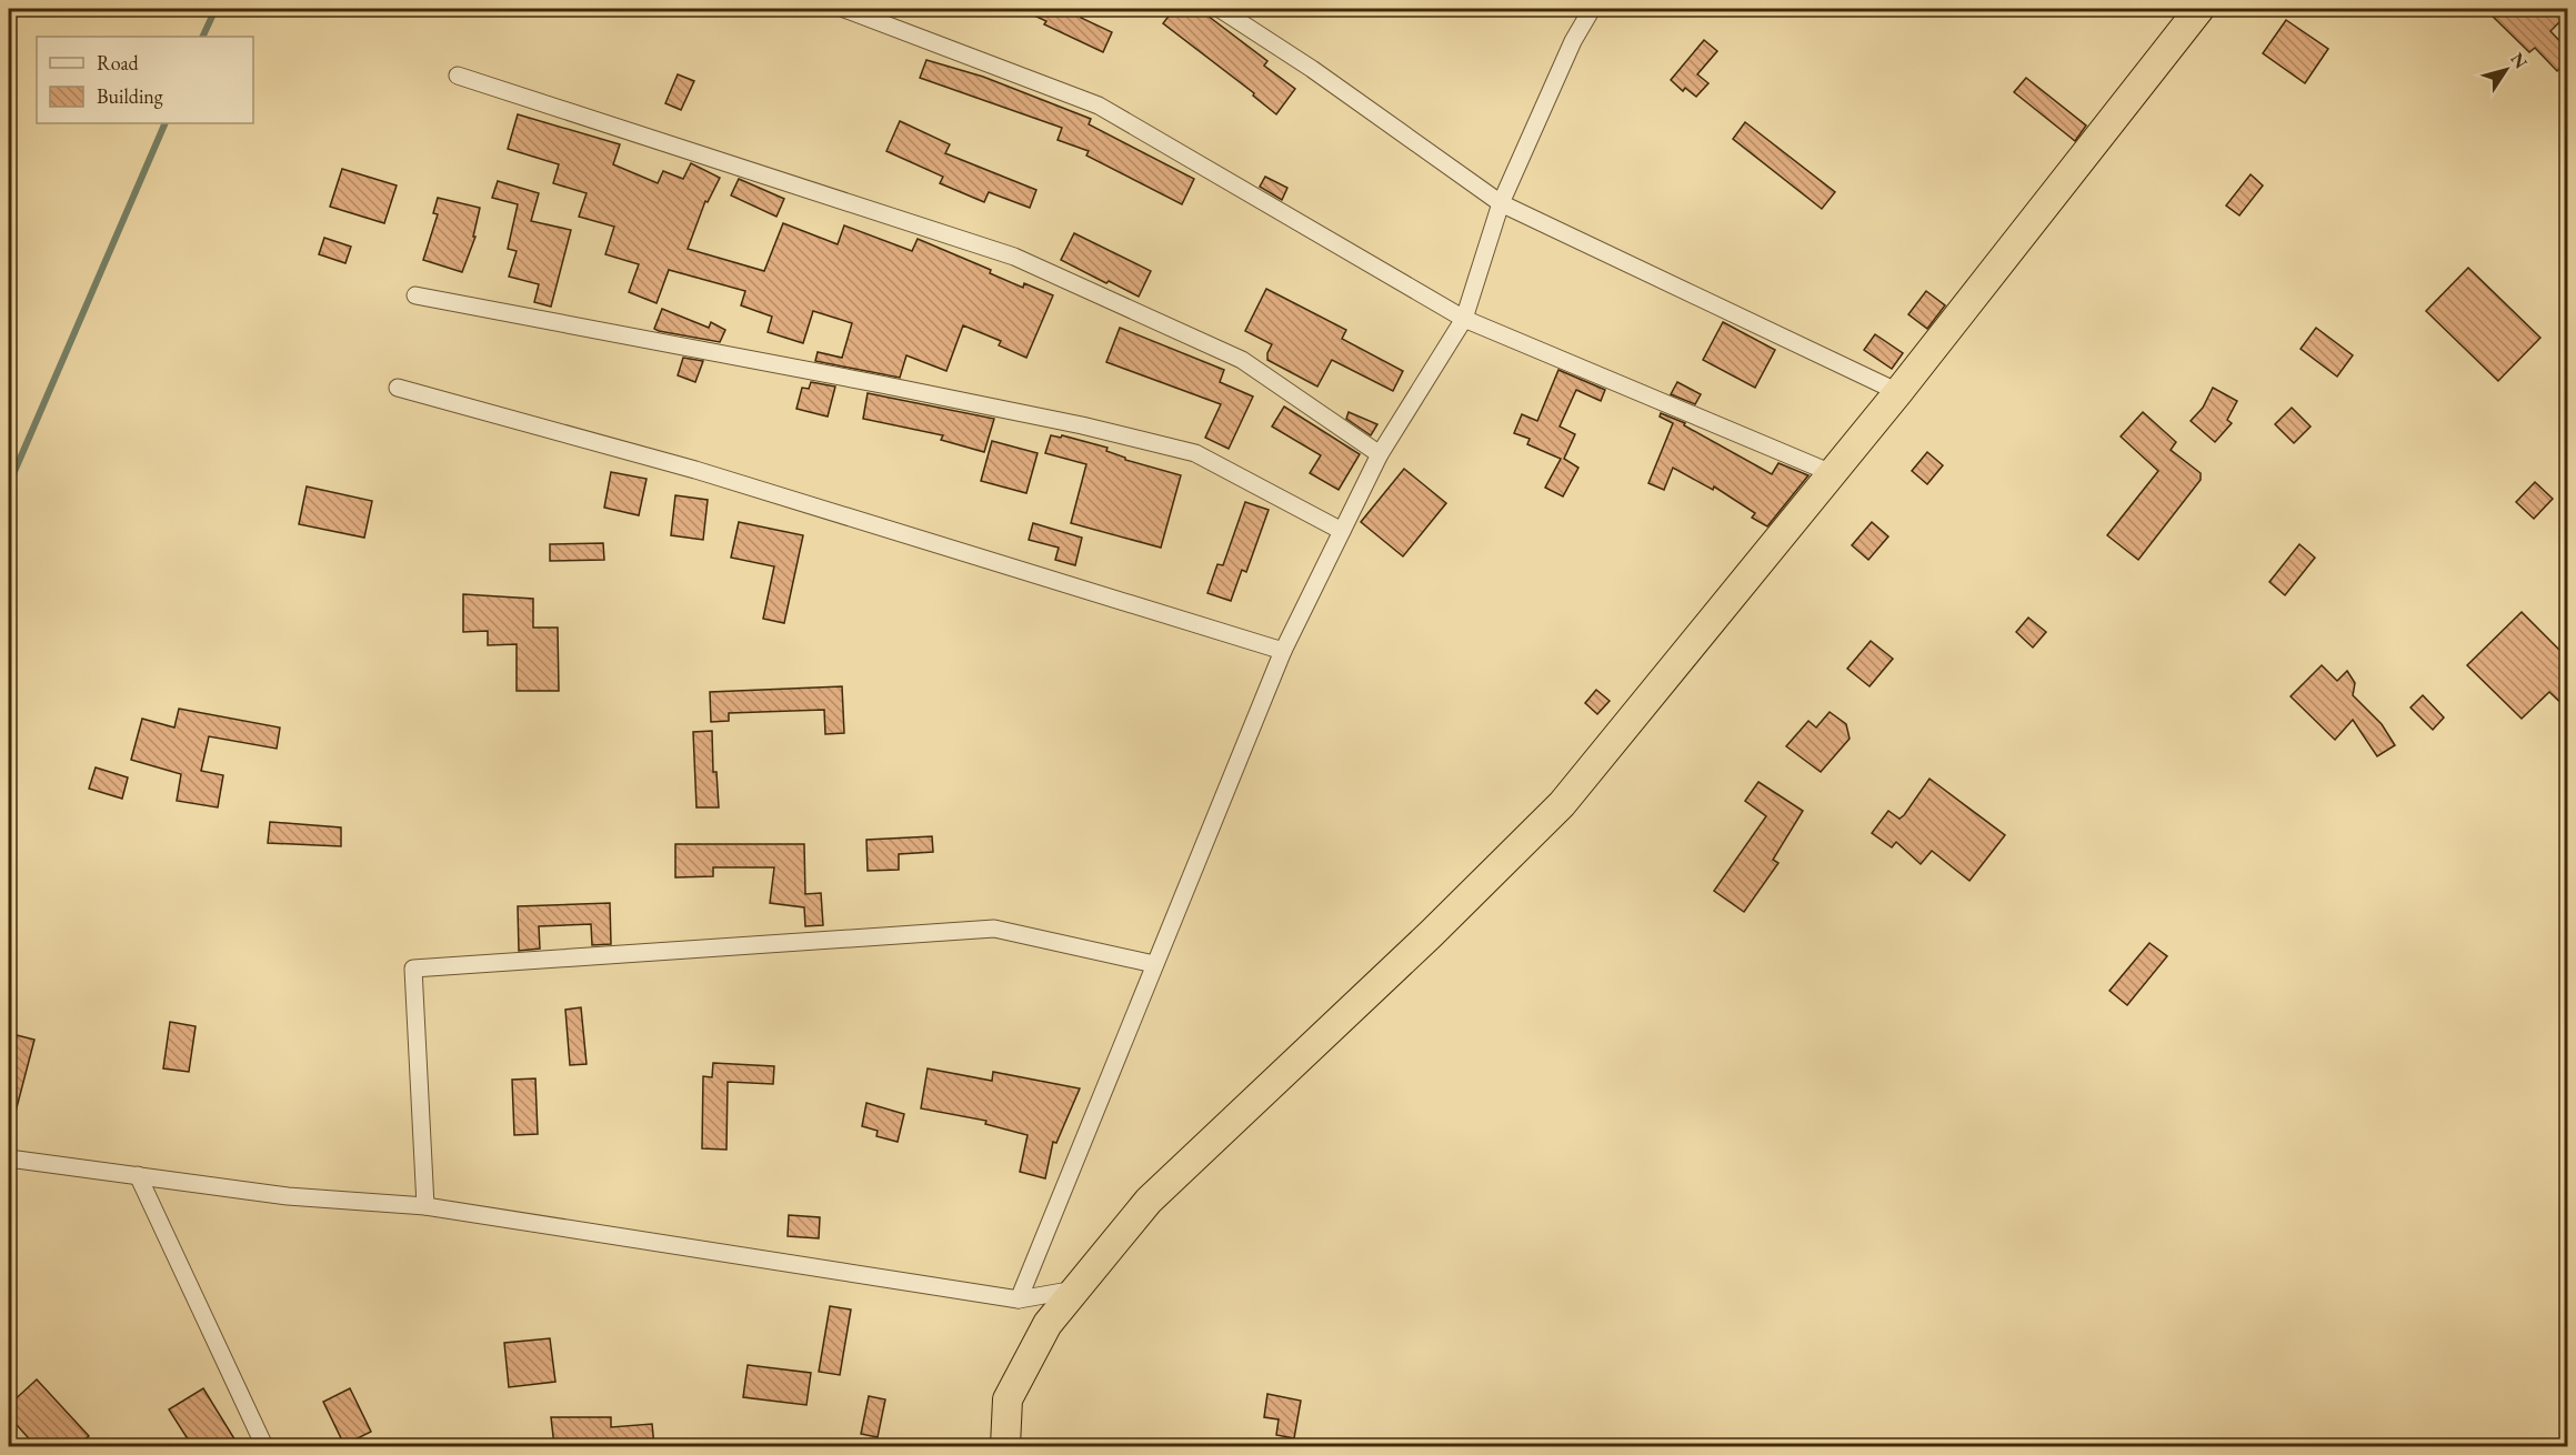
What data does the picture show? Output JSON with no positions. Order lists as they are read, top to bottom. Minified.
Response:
{"legend":["Road","Building"],"north":"top right"}
